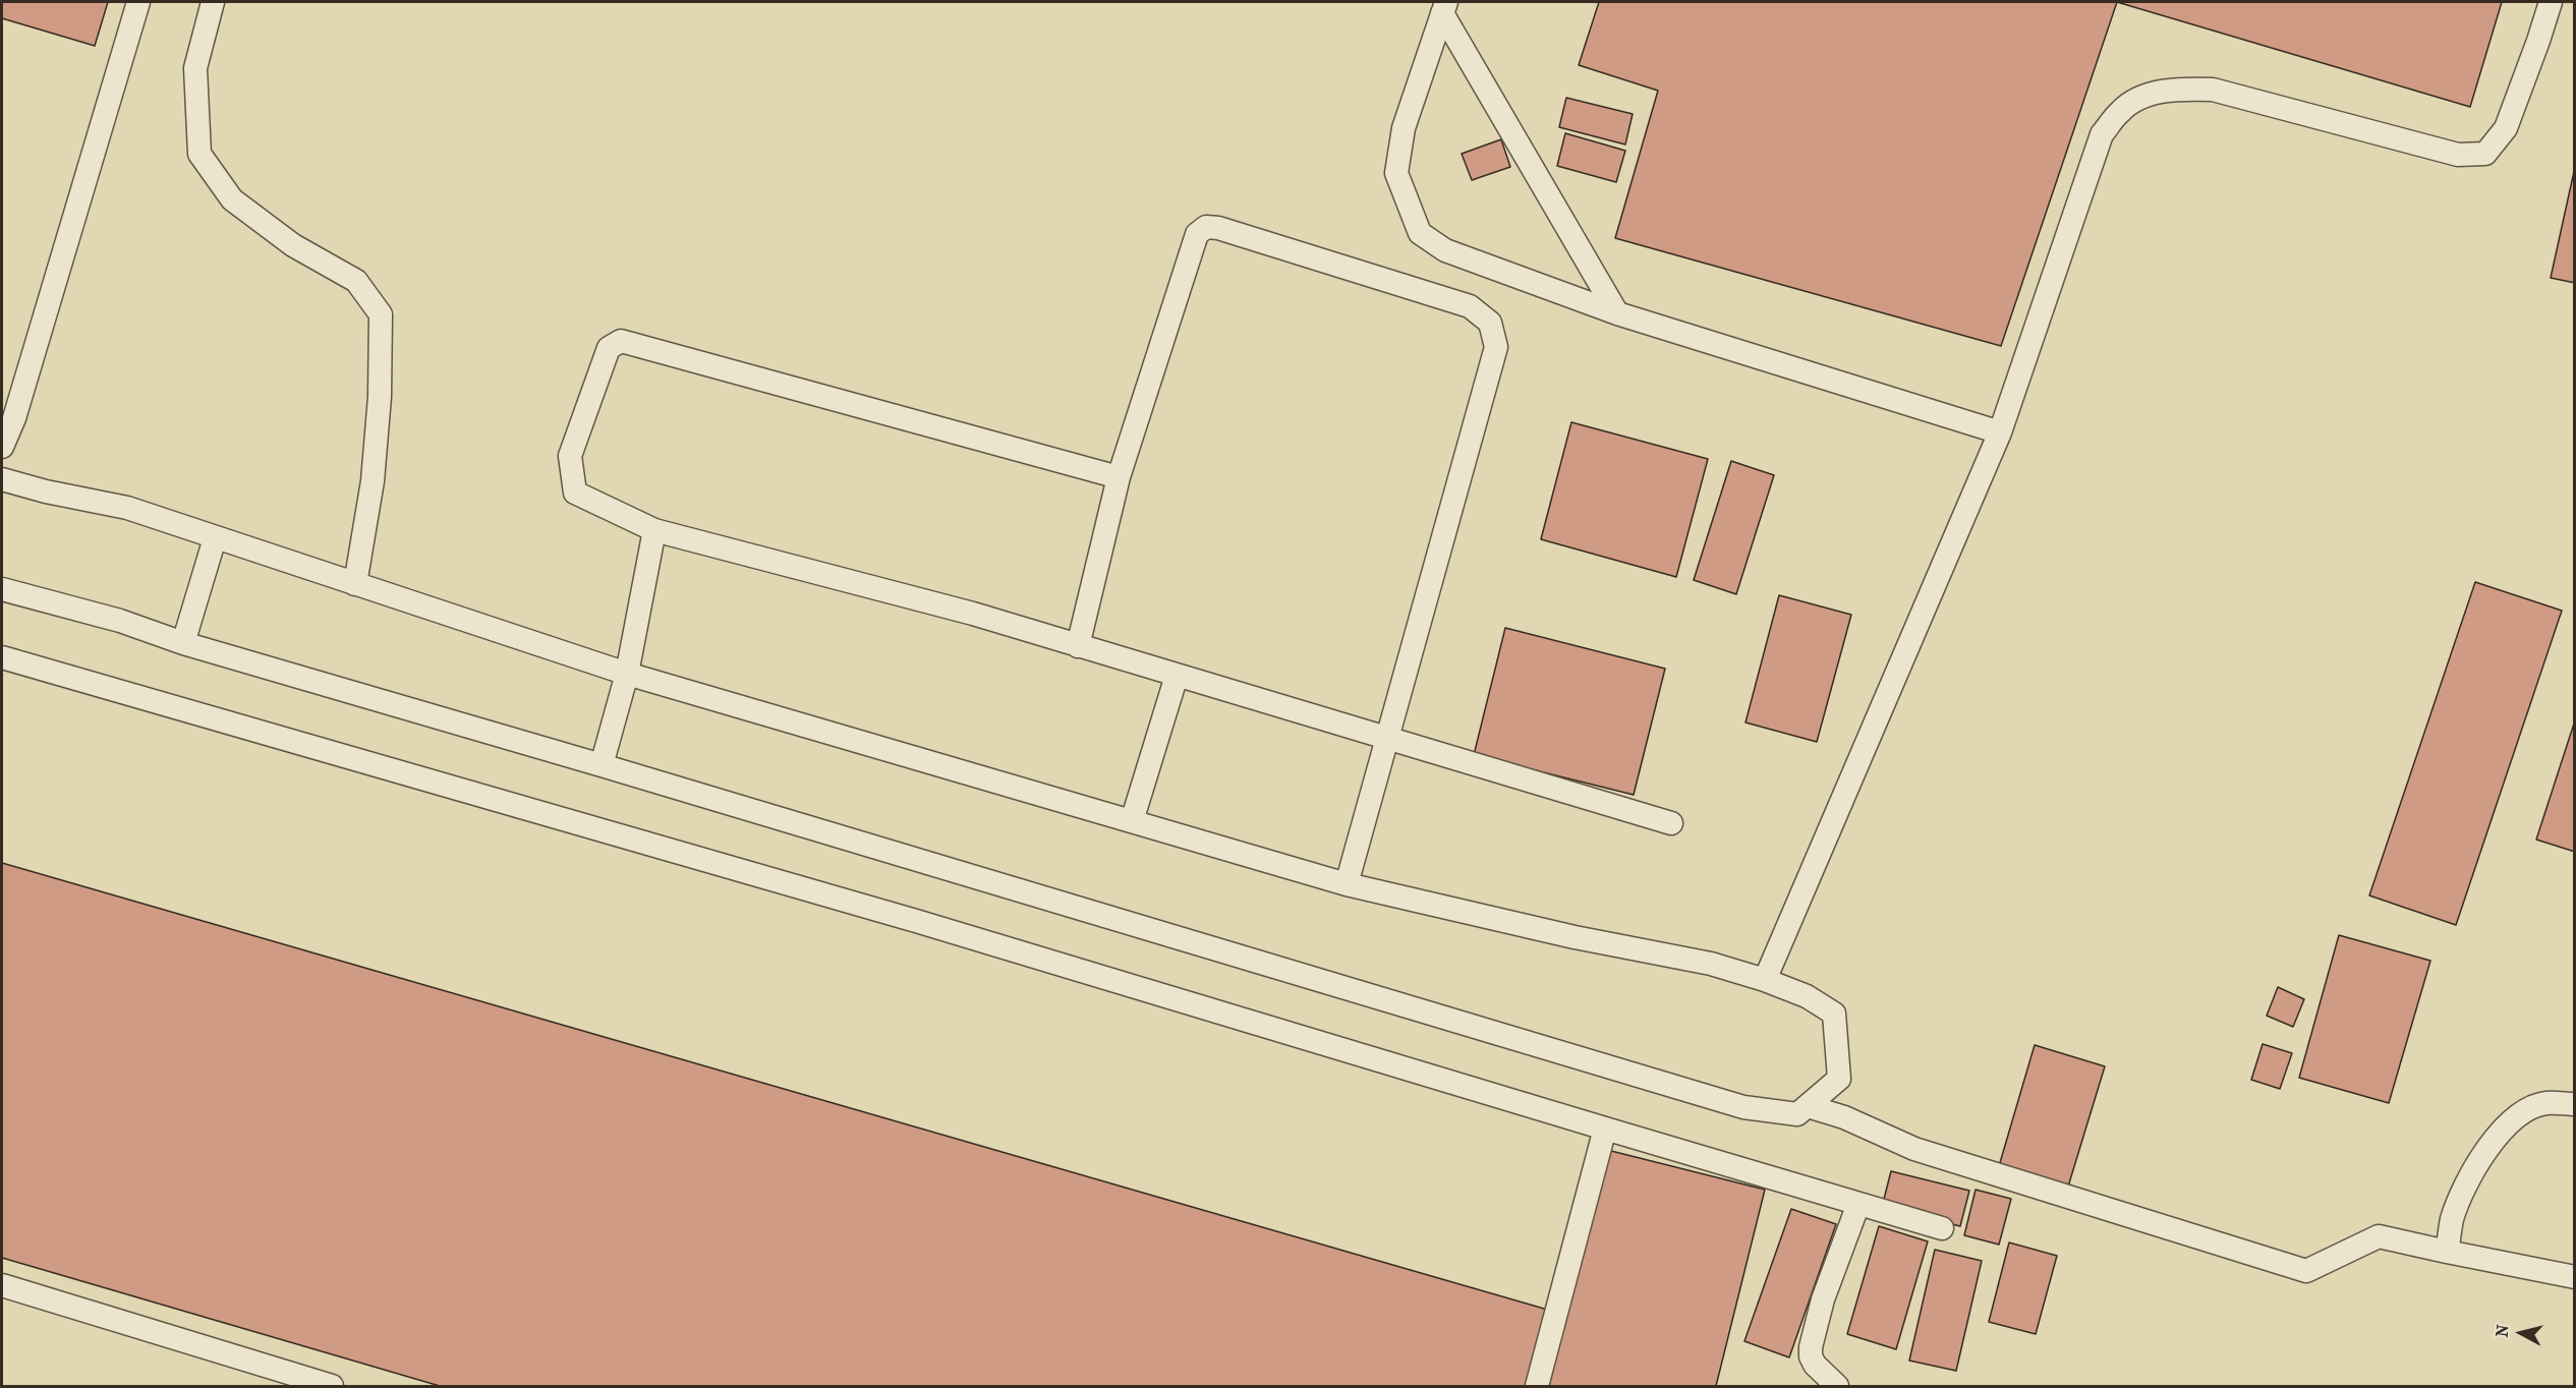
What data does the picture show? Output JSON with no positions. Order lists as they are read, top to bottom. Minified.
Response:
{"north":"left"}
